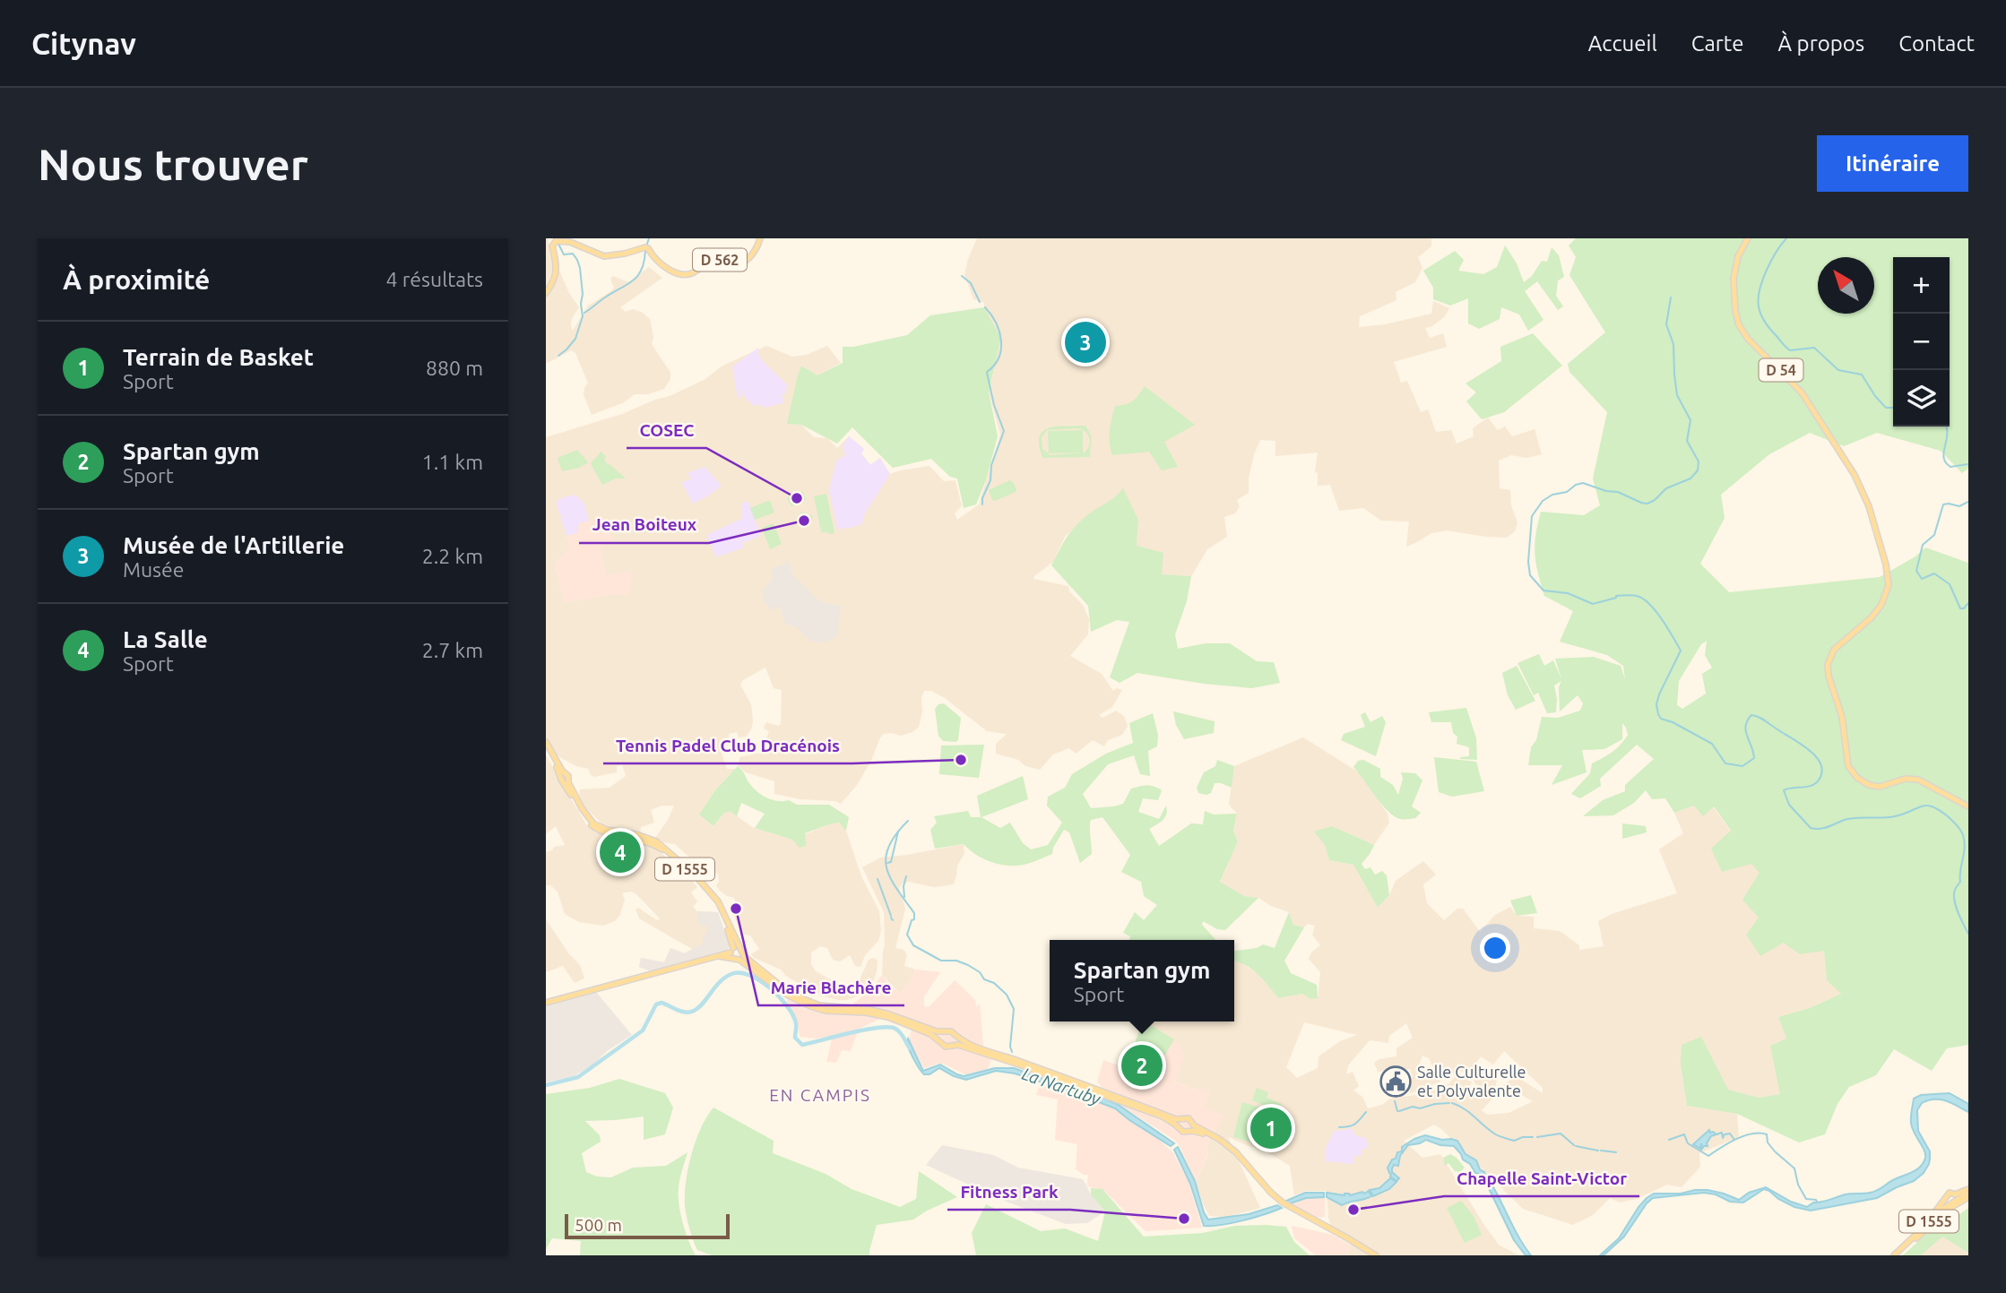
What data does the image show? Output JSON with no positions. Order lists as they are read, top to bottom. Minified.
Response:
{"streets":{"main road":["D 562","D 54","D 1555"]},"districts":["EN CAMPIS"],"water":["La Nartuby"],"places":{"other":["COSEC","Jean Boiteux","Tennis Padel Club Dracénois","Marie Blachère","Chapelle Saint-Victor","Fitness Park"],"public building":["Salle Culturelle et Polyvalente"]},"scale_bar":"500 m","north":"top left","page":{"header":"Citynav","nav":["Accueil","Carte","À propos","Contact"],"buttons":"Itinéraire","title":"Nous trouver","heading":["À proximité","4 résultats"],"map_buttons":["+","−"],"pins":["3","4","2","1"],"list":[{"mark":"1","name":"Terrain de Basket","note":"Sport","value":"880 m"},{"mark":"2","name":"Spartan gym","note":"Sport","value":"1.1 km"},{"mark":"3","name":"Musée de l'Artillerie","note":"Musée","value":"2.2 km"},{"mark":"4","name":"La Salle","note":"Sport","value":"2.7 km"}],"popup":["Spartan gym","Sport"],"scale":"500 m"}}
